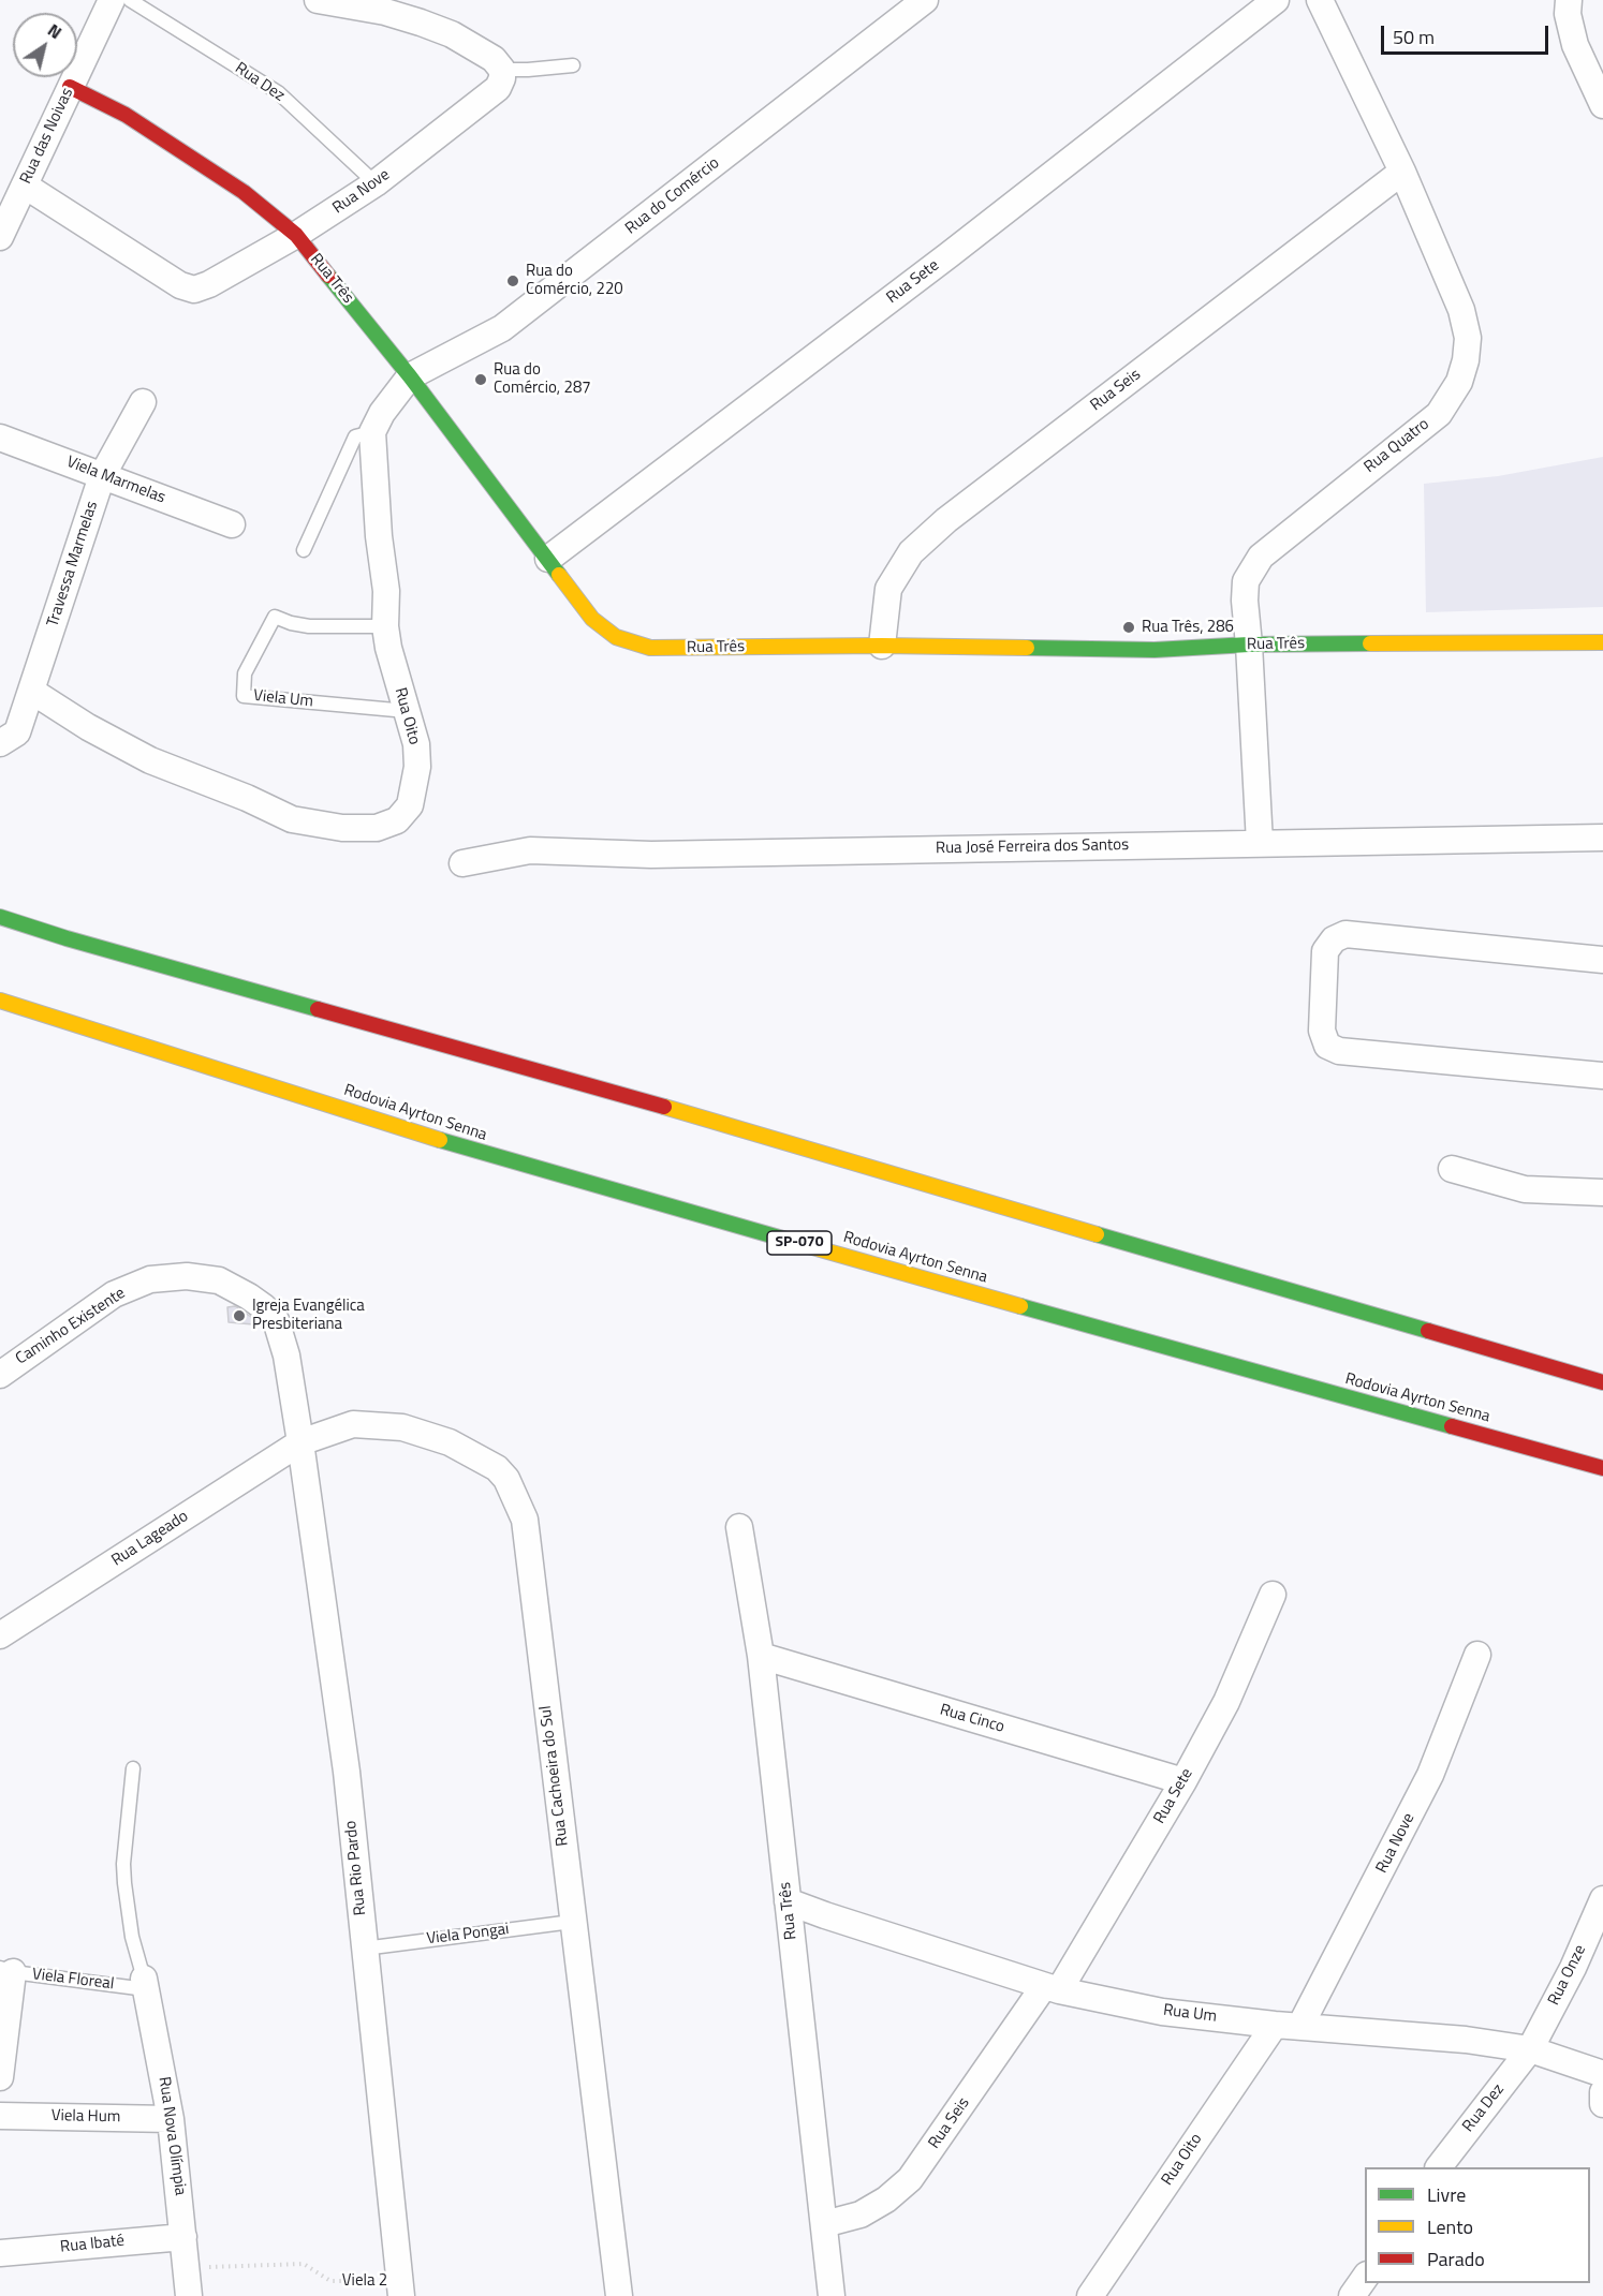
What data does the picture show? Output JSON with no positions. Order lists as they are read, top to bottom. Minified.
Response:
{"streets":{"main road":["Rua Três","Rodovia Ayrton Senna","SP-070"],"street":["Rua Dez","Rua das Noivas","Rua Nove","Rua do Comércio","Rua Sete","Rua Seis","Rua Quatro","Viela Marmelas","Travessa Marmelas","Rua Oito","Rua José Ferreira dos Santos","Caminho Existente","Rua Lageado","Rua Cinco","Rua Cachoeira do Sul","Rua Rio Pardo","Rua Onze","Rua Um","Viela Hum","Rua Nova Olímpia","Rua Ibaté"],"lane":["Viela Um","Viela Pongai","Viela Floreal"],"path":["Viela 2"]},"crossings":[["Rua Dez","Rua Nove"],["Rua Dez","Rua Onze"],["Rua Dez","Rua Um"],["Rua das Noivas","Rua Nove"],["Rua das Noivas","Rua Três"],["Rua Nove","Rua Três"],["Rua Nove","Rua Um"],["Rua do Comércio","Rua Três"],["Rua Três","Rua Sete"],["Rua Três","Rua Seis"],["Rua Três","Rua Quatro"],["Rua Três","Rua Cinco"],["Rua Três","Rua Um"],["Rua Sete","Rua Seis"],["Rua Sete","Rua Cinco"],["Rua Sete","Rua Um"],["Rua Seis","Rua Quatro"],["Rua Seis","Rua Um"],["Rua Quatro","Rua José Ferreira dos Santos"],["Viela Marmelas","Travessa Marmelas"],["Travessa Marmelas","Rua Oito"],["Viela Um","Rua Oito"],["Rua Oito","Rua Um"],["Caminho Existente","Rua Lageado"],["Caminho Existente","Rua Cachoeira do Sul"],["Caminho Existente","Rua Rio Pardo"],["Rua Lageado","Rua Cachoeira do Sul"],["Rua Lageado","Rua Rio Pardo"],["Rua Cachoeira do Sul","Rua Rio Pardo"],["Rua Cachoeira do Sul","Viela Pongai"],["Rua Rio Pardo","Viela Pongai"],["Rua Rio Pardo","Viela 2"],["Rua Onze","Rua Um"],["Viela Floreal","Rua Nova Olímpia"],["Viela Hum","Rua Nova Olímpia"],["Rua Nova Olímpia","Rua Ibaté"],["Rua Nova Olímpia","Viela 2"]],"places":["Rua do Comércio, 220","Rua do Comércio, 287","Rua Três, 286","Igreja Evangélica Presbiteriana"],"legend":["Livre","Lento","Parado"],"scale_bar":"50 m","north":"top right"}
